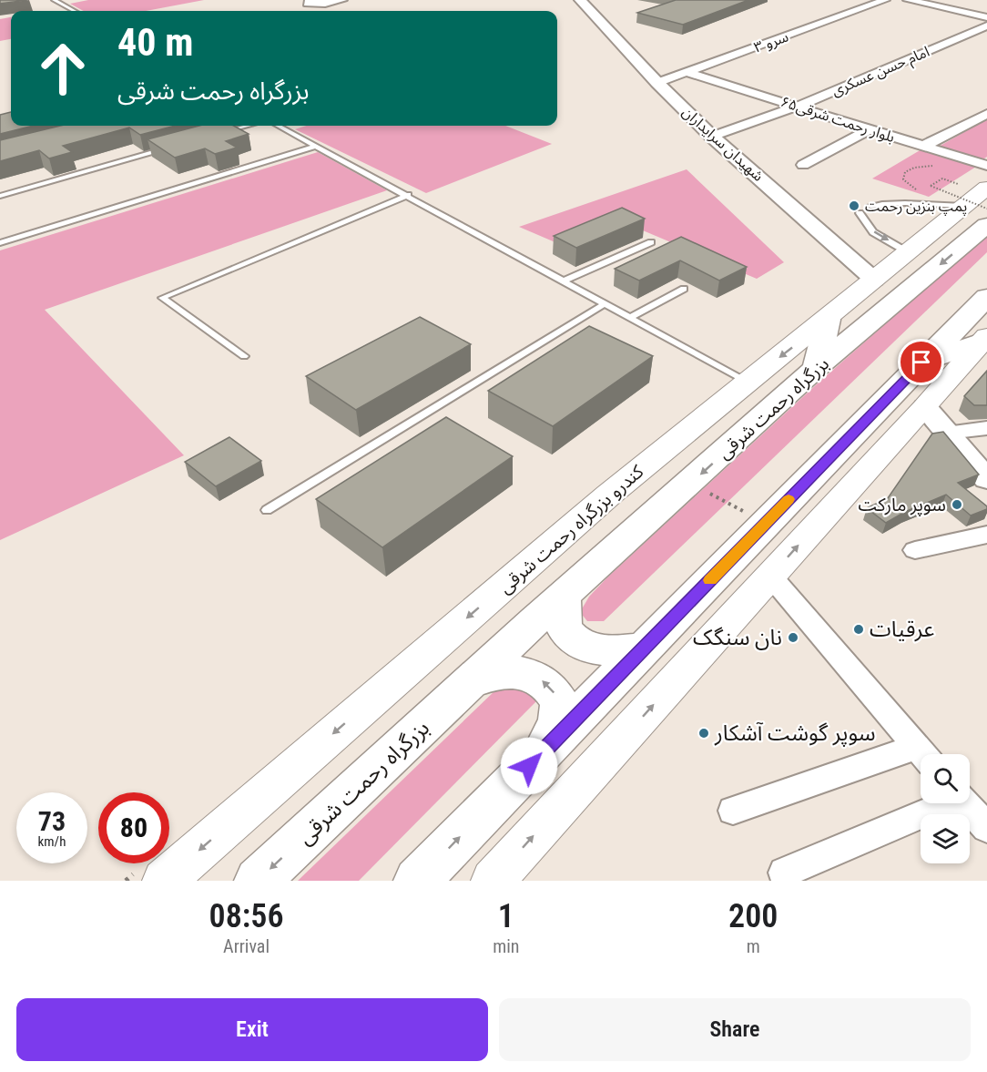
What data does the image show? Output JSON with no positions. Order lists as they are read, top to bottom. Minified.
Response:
{"streets":{"highway":["بزرگراه رحمت شرقی"],"main road":["کندرو بزرگراه رحمت شرقی"],"street":["سرو ۳","امام حسن عسکری","بلوار رحمت شرقی۶۵","شهیدان سرایداران"]},"crossings":[["سرو ۳","بلوار رحمت شرقی۶۵"],["سرو ۳","شهیدان سرایداران"],["امام حسن عسکری","بلوار رحمت شرقی۶۵"],["امام حسن عسکری","شهیدان سرایداران"],["شهیدان سرایداران","کندرو بزرگراه رحمت شرقی"]],"places":["پمپ بنزین رحمت","سوپر مارکت","عرقیات","نان سنگک","سوپر گوشت آشکار"],"page":{"turn":["40 m","بزرگراه رحمت شرقی"],"speed":"73 km/h","limit":"80","eta":["08:56","Arrival","1","min","200","m"],"buttons":["Exit","Share"]}}
